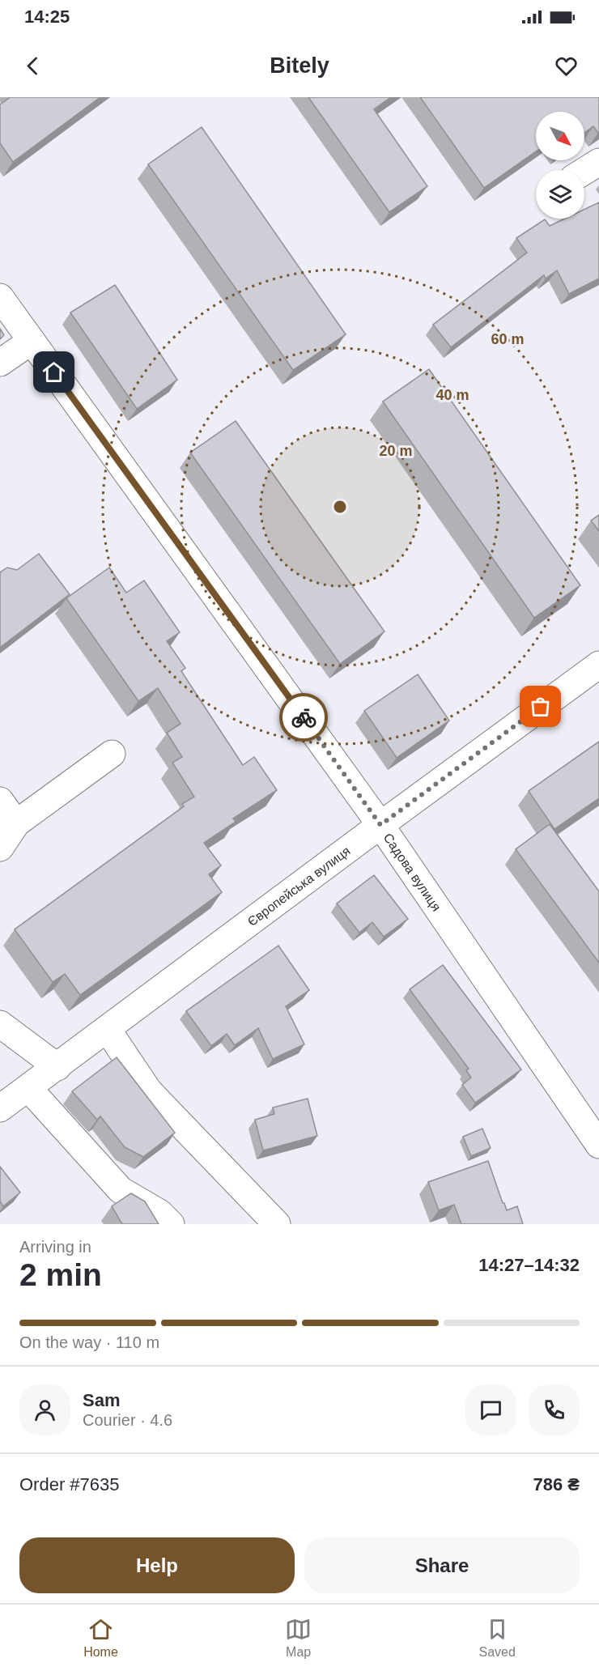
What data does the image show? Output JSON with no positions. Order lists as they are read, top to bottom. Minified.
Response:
{"streets":{"street":["Садова вулиця","Європейська вулиця"]},"crossings":[["Садова вулиця","Європейська вулиця"]],"north":"bottom right","page":{"status":"14:25","header":"Bitely","heading":["2 min","Arriving in","14:27–14:32"],"panel":["Sam","Courier · 4.6","Order #7635","786 ₴"],"bar":"On the way · 110 m","buttons":["Help","Share"],"tabs":["Home","Map","Saved"]},"rings":["60 m","40 m","20 m"]}
